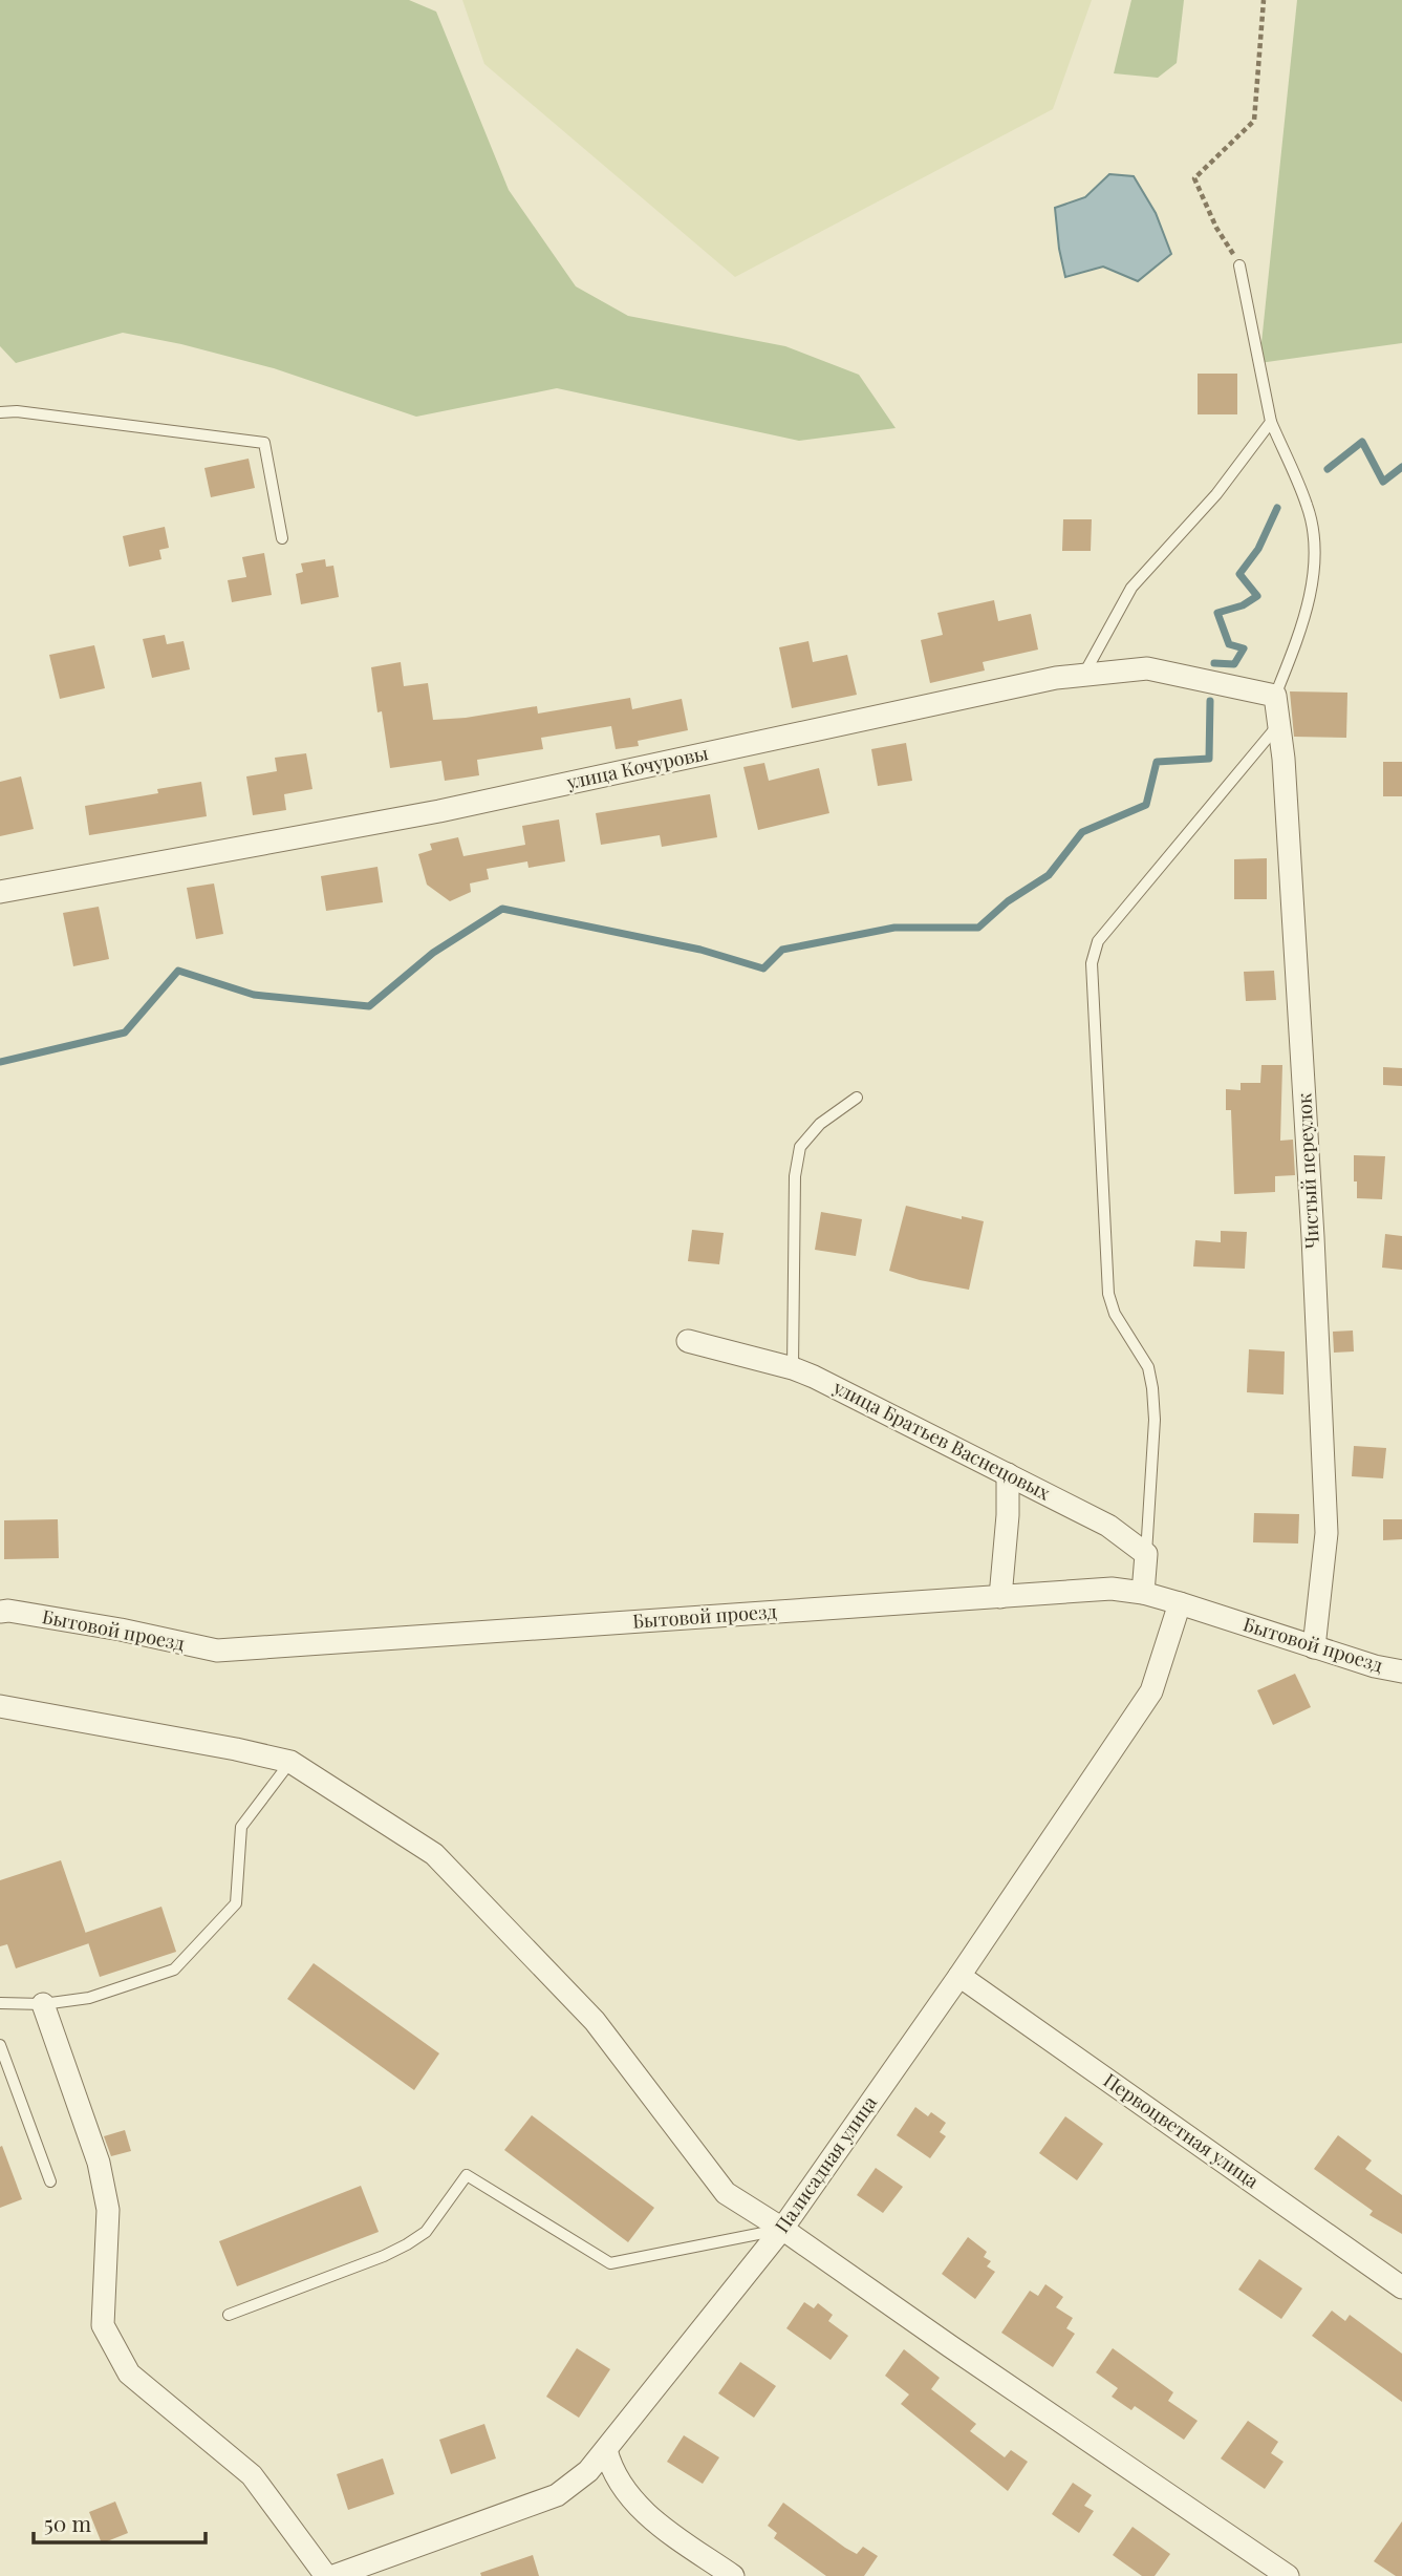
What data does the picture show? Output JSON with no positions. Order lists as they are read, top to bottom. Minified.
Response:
{"streets":{"street":["улица Кочуровы","Чистый переулок","улица Братьев Васнецовых","Бытовой проезд","Первоцветная улица","Палисадная улица"]},"crossings":[["улица Кочуровы","Чистый переулок"],["Чистый переулок","Бытовой проезд"],["Бытовой проезд","Палисадная улица"],["Первоцветная улица","Палисадная улица"]],"scale_bar":"50 m"}
